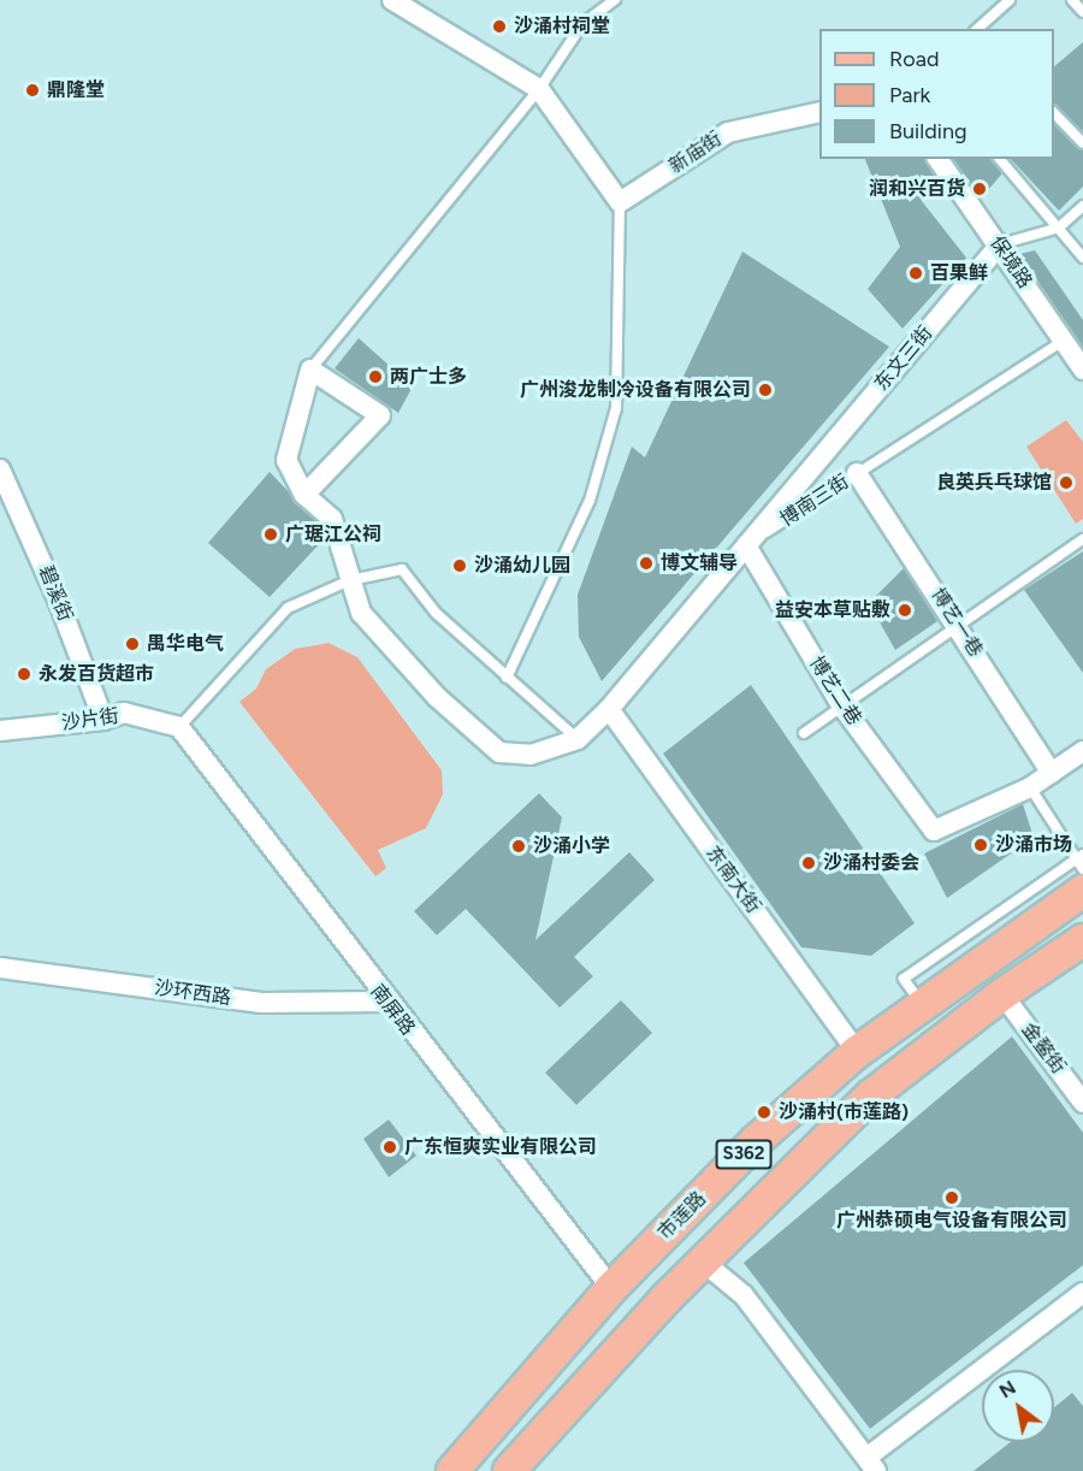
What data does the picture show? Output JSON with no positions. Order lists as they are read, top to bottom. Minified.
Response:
{"streets":{"main road":["S362","市莲路"],"street":["新庙街","保境路","东文三街","博南三街","碧溪街","沙片街","东南大街","沙环西路","南屏路","金鳌街"],"lane":["博艺一巷","博艺二巷"]},"crossings":[["保境路","东文三街"],["保境路","博南三街"],["东文三街","博南三街"],["东文三街","博艺二巷"],["博南三街","博艺一巷"],["博南三街","博艺二巷"],["博南三街","东南大街"],["碧溪街","沙片街"],["沙片街","南屏路"],["东南大街","市莲路"],["沙环西路","南屏路"],["南屏路","市莲路"],["金鳌街","S362"]],"places":["沙涌村祠堂","鼎隆堂","润和兴百货","百果鲜","两广士多","广州浚龙制冷设备有限公司","良英兵乓球馆","广琚江公祠","博文辅导","沙涌幼儿园","益安本草贴敷","禺华电气","永发百货超市","沙涌市场","沙涌小学","沙涌村委会","沙涌村(市莲路)","广东恒爽实业有限公司","广州恭硕电气设备有限公司"],"legend":["Road","Park","Building"],"north":"top left"}
